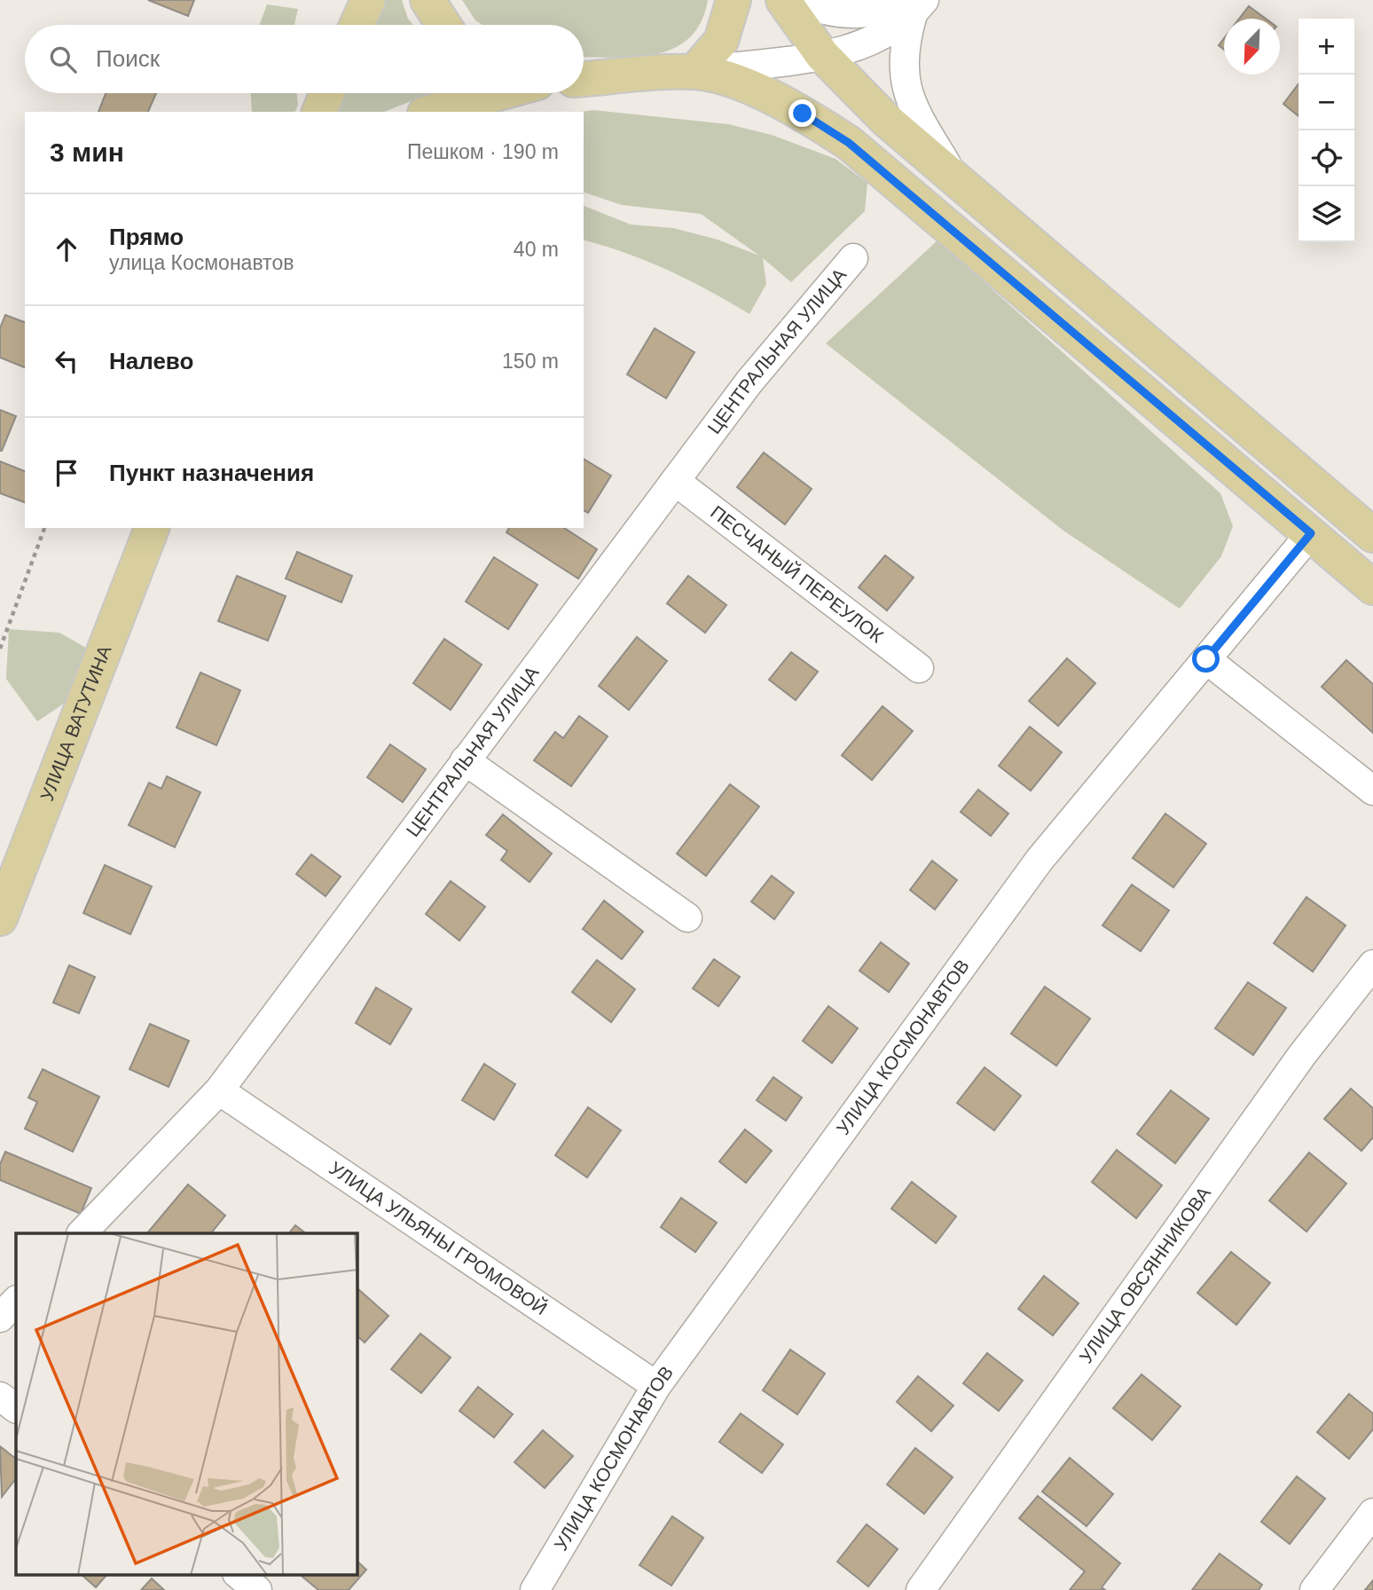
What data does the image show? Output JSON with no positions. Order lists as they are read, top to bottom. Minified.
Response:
{"streets":{"main road":["УЛИЦА ВАТУТИНА"],"street":["ЦЕНТРАЛЬНАЯ УЛИЦА","ПЕСЧАНЫЙ ПЕРЕУЛОК","УЛИЦА КОСМОНАВТОВ","УЛИЦА УЛЬЯНЫ ГРОМОВОЙ","УЛИЦА ОВСЯННИКОВА"]},"crossings":[["ЦЕНТРАЛЬНАЯ УЛИЦА","ПЕСЧАНЫЙ ПЕРЕУЛОК"],["ЦЕНТРАЛЬНАЯ УЛИЦА","УЛИЦА УЛЬЯНЫ ГРОМОВОЙ"],["УЛИЦА КОСМОНАВТОВ","УЛИЦА УЛЬЯНЫ ГРОМОВОЙ"]],"north":"bottom left","page":{"map_buttons":["+","−"],"search":"Поиск","heading":["3 мин","Пешком · 190 m"],"list":[["Прямо","улица Космонавтов","40 m"],["Налево","150 m"],"Пункт назначения"]}}
